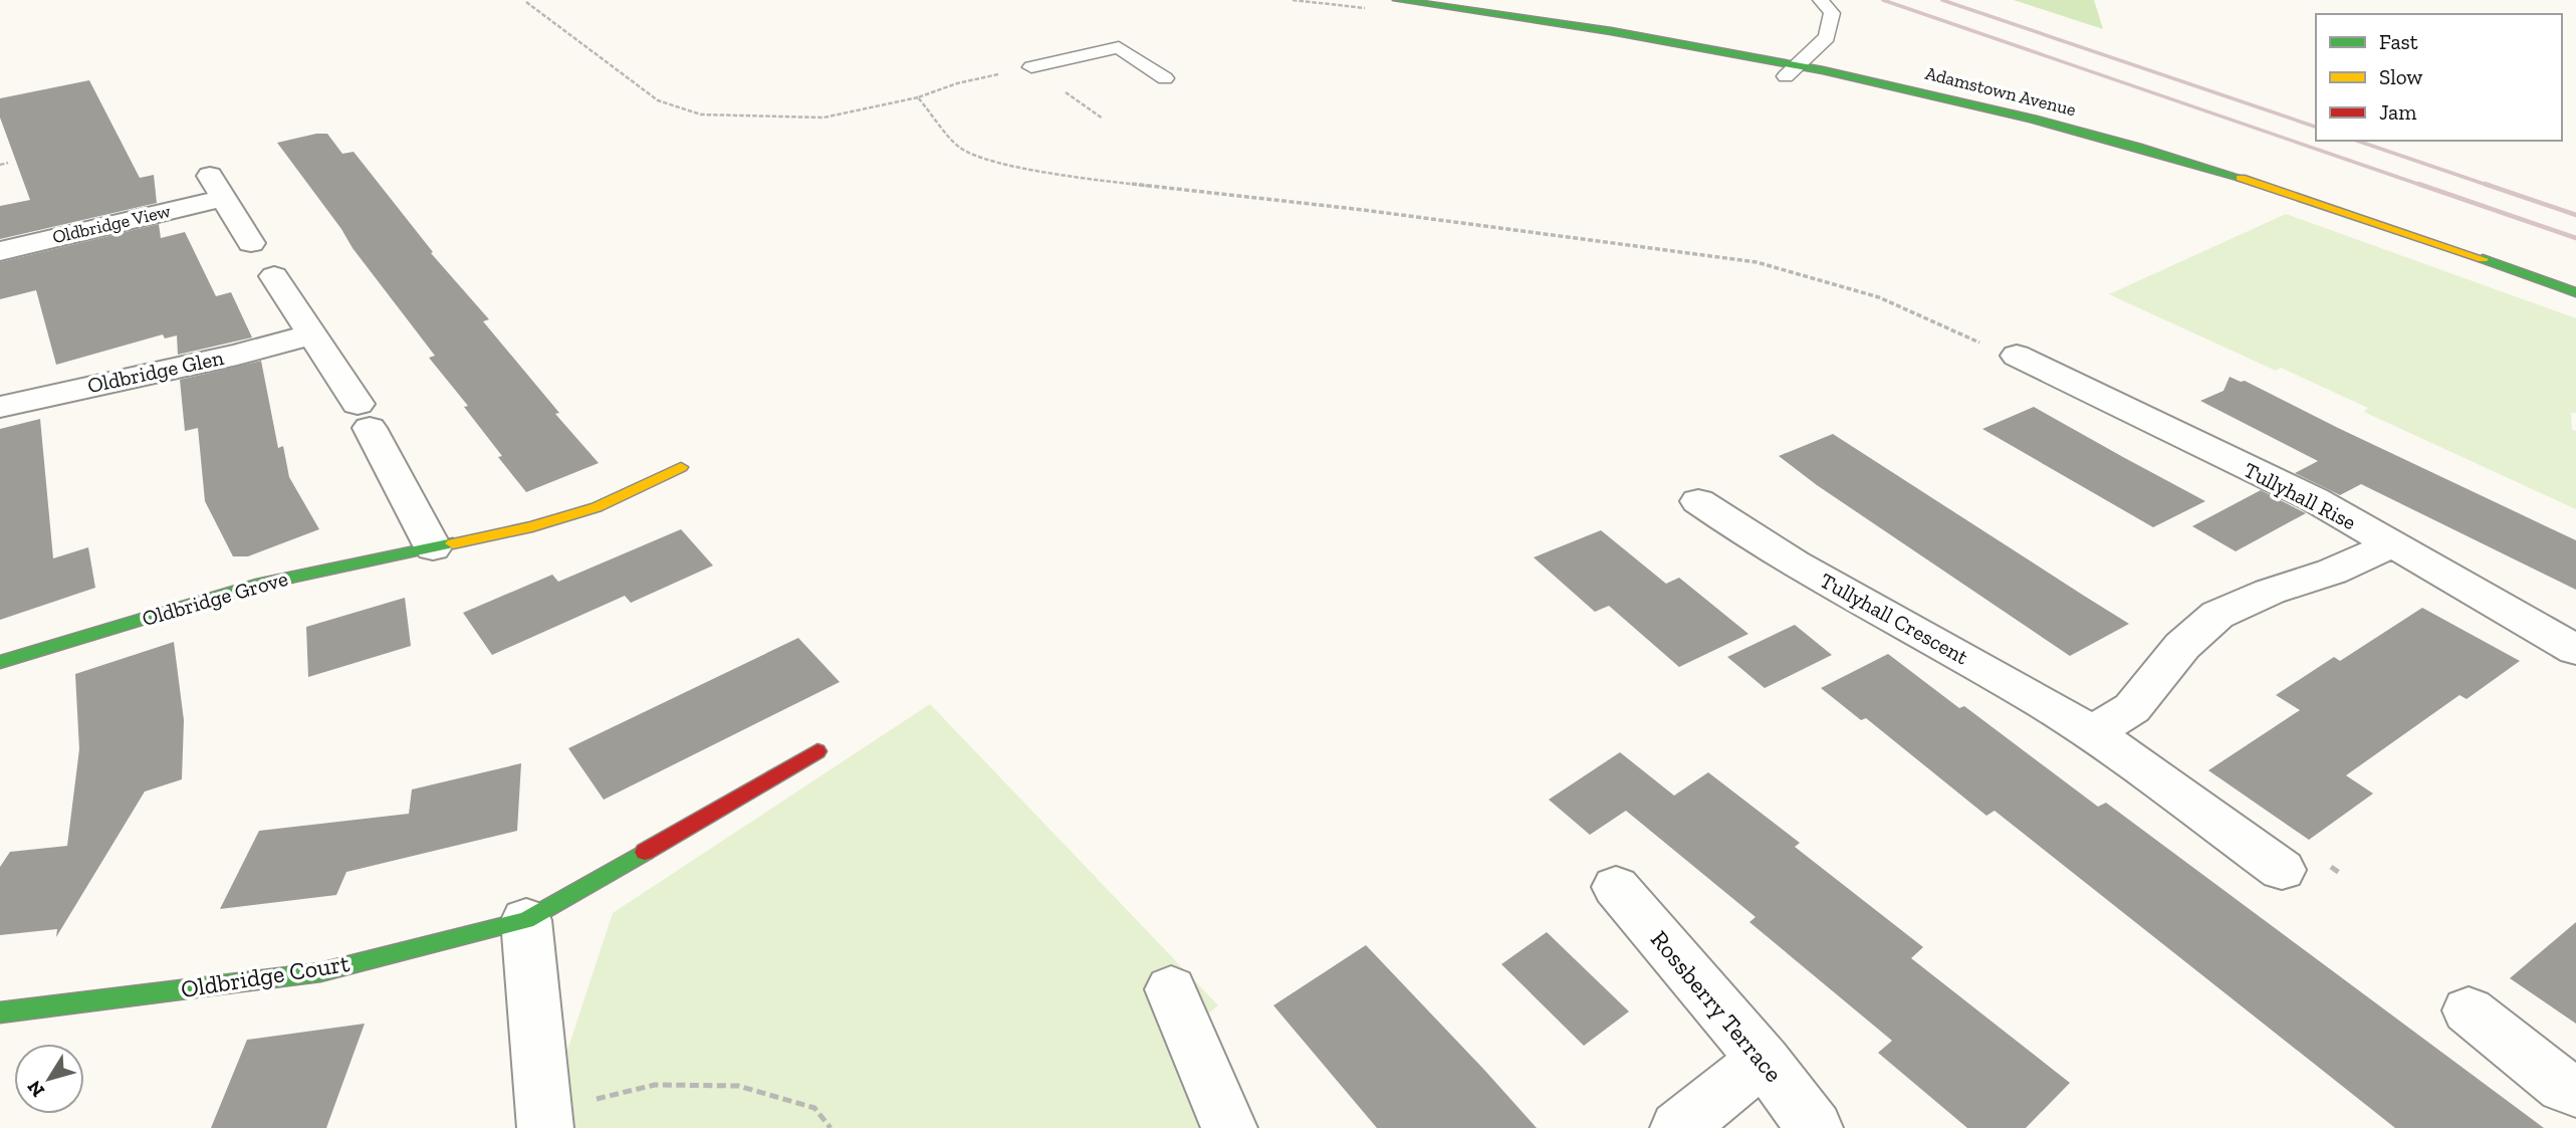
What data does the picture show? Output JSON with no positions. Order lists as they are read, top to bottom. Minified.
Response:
{"streets":{"street":["Adamstown Avenue","Oldbridge View","Oldbridge Glen","Tullyhall Rise","Oldbridge Grove","Tullyhall Crescent","Oldbridge Court","Rossberry Terrace"]},"legend":["Fast","Slow","Jam"],"north":"bottom left"}
